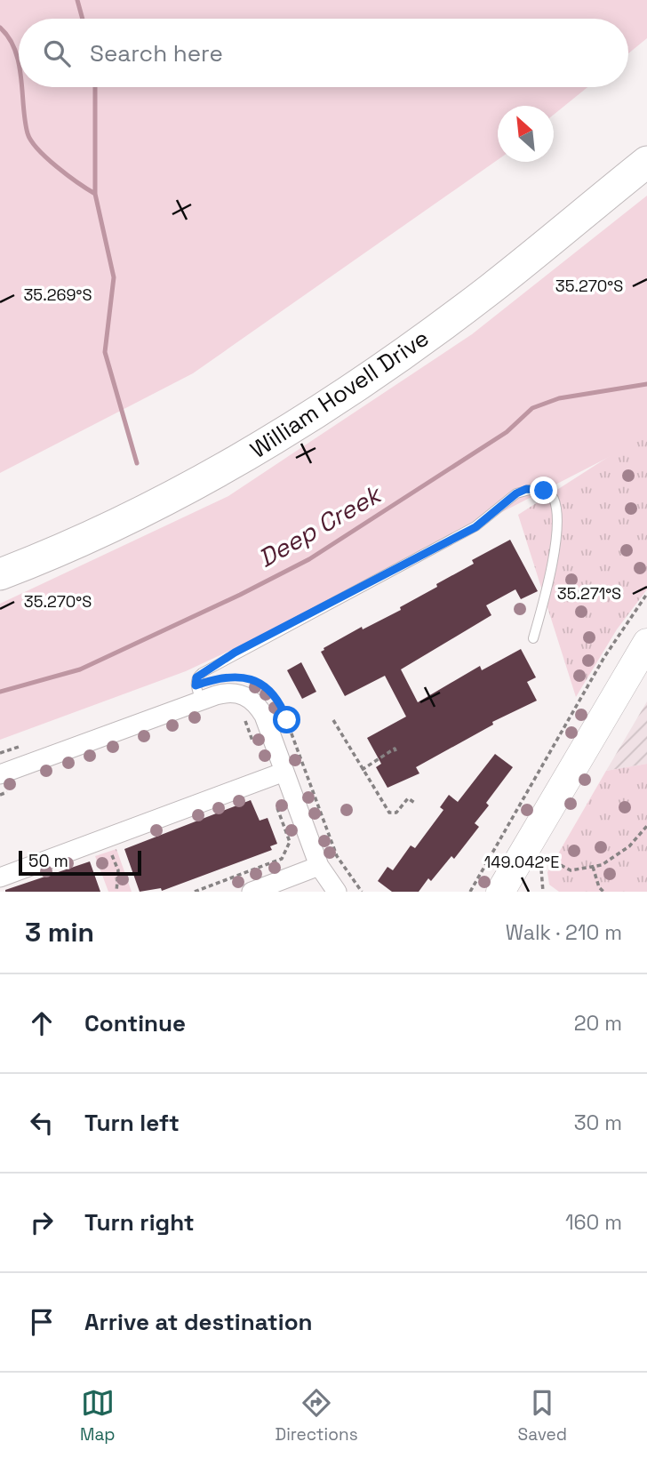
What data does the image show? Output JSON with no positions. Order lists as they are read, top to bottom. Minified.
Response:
{"streets":{"main road":["William Hovell Drive"]},"water":["Deep Creek"],"scale_bar":"50 m","north":"top left","page":{"search":"Search here","scale":"50 m","heading":["3 min","Walk · 210 m"],"list":[["Continue","20 m"],["Turn left","30 m"],["Turn right","160 m"],"Arrive at destination"],"nav":["Map","Directions","Saved"]},"coordinates":["35.270°S","35.269°S","35.271°S","149.042°E"]}
